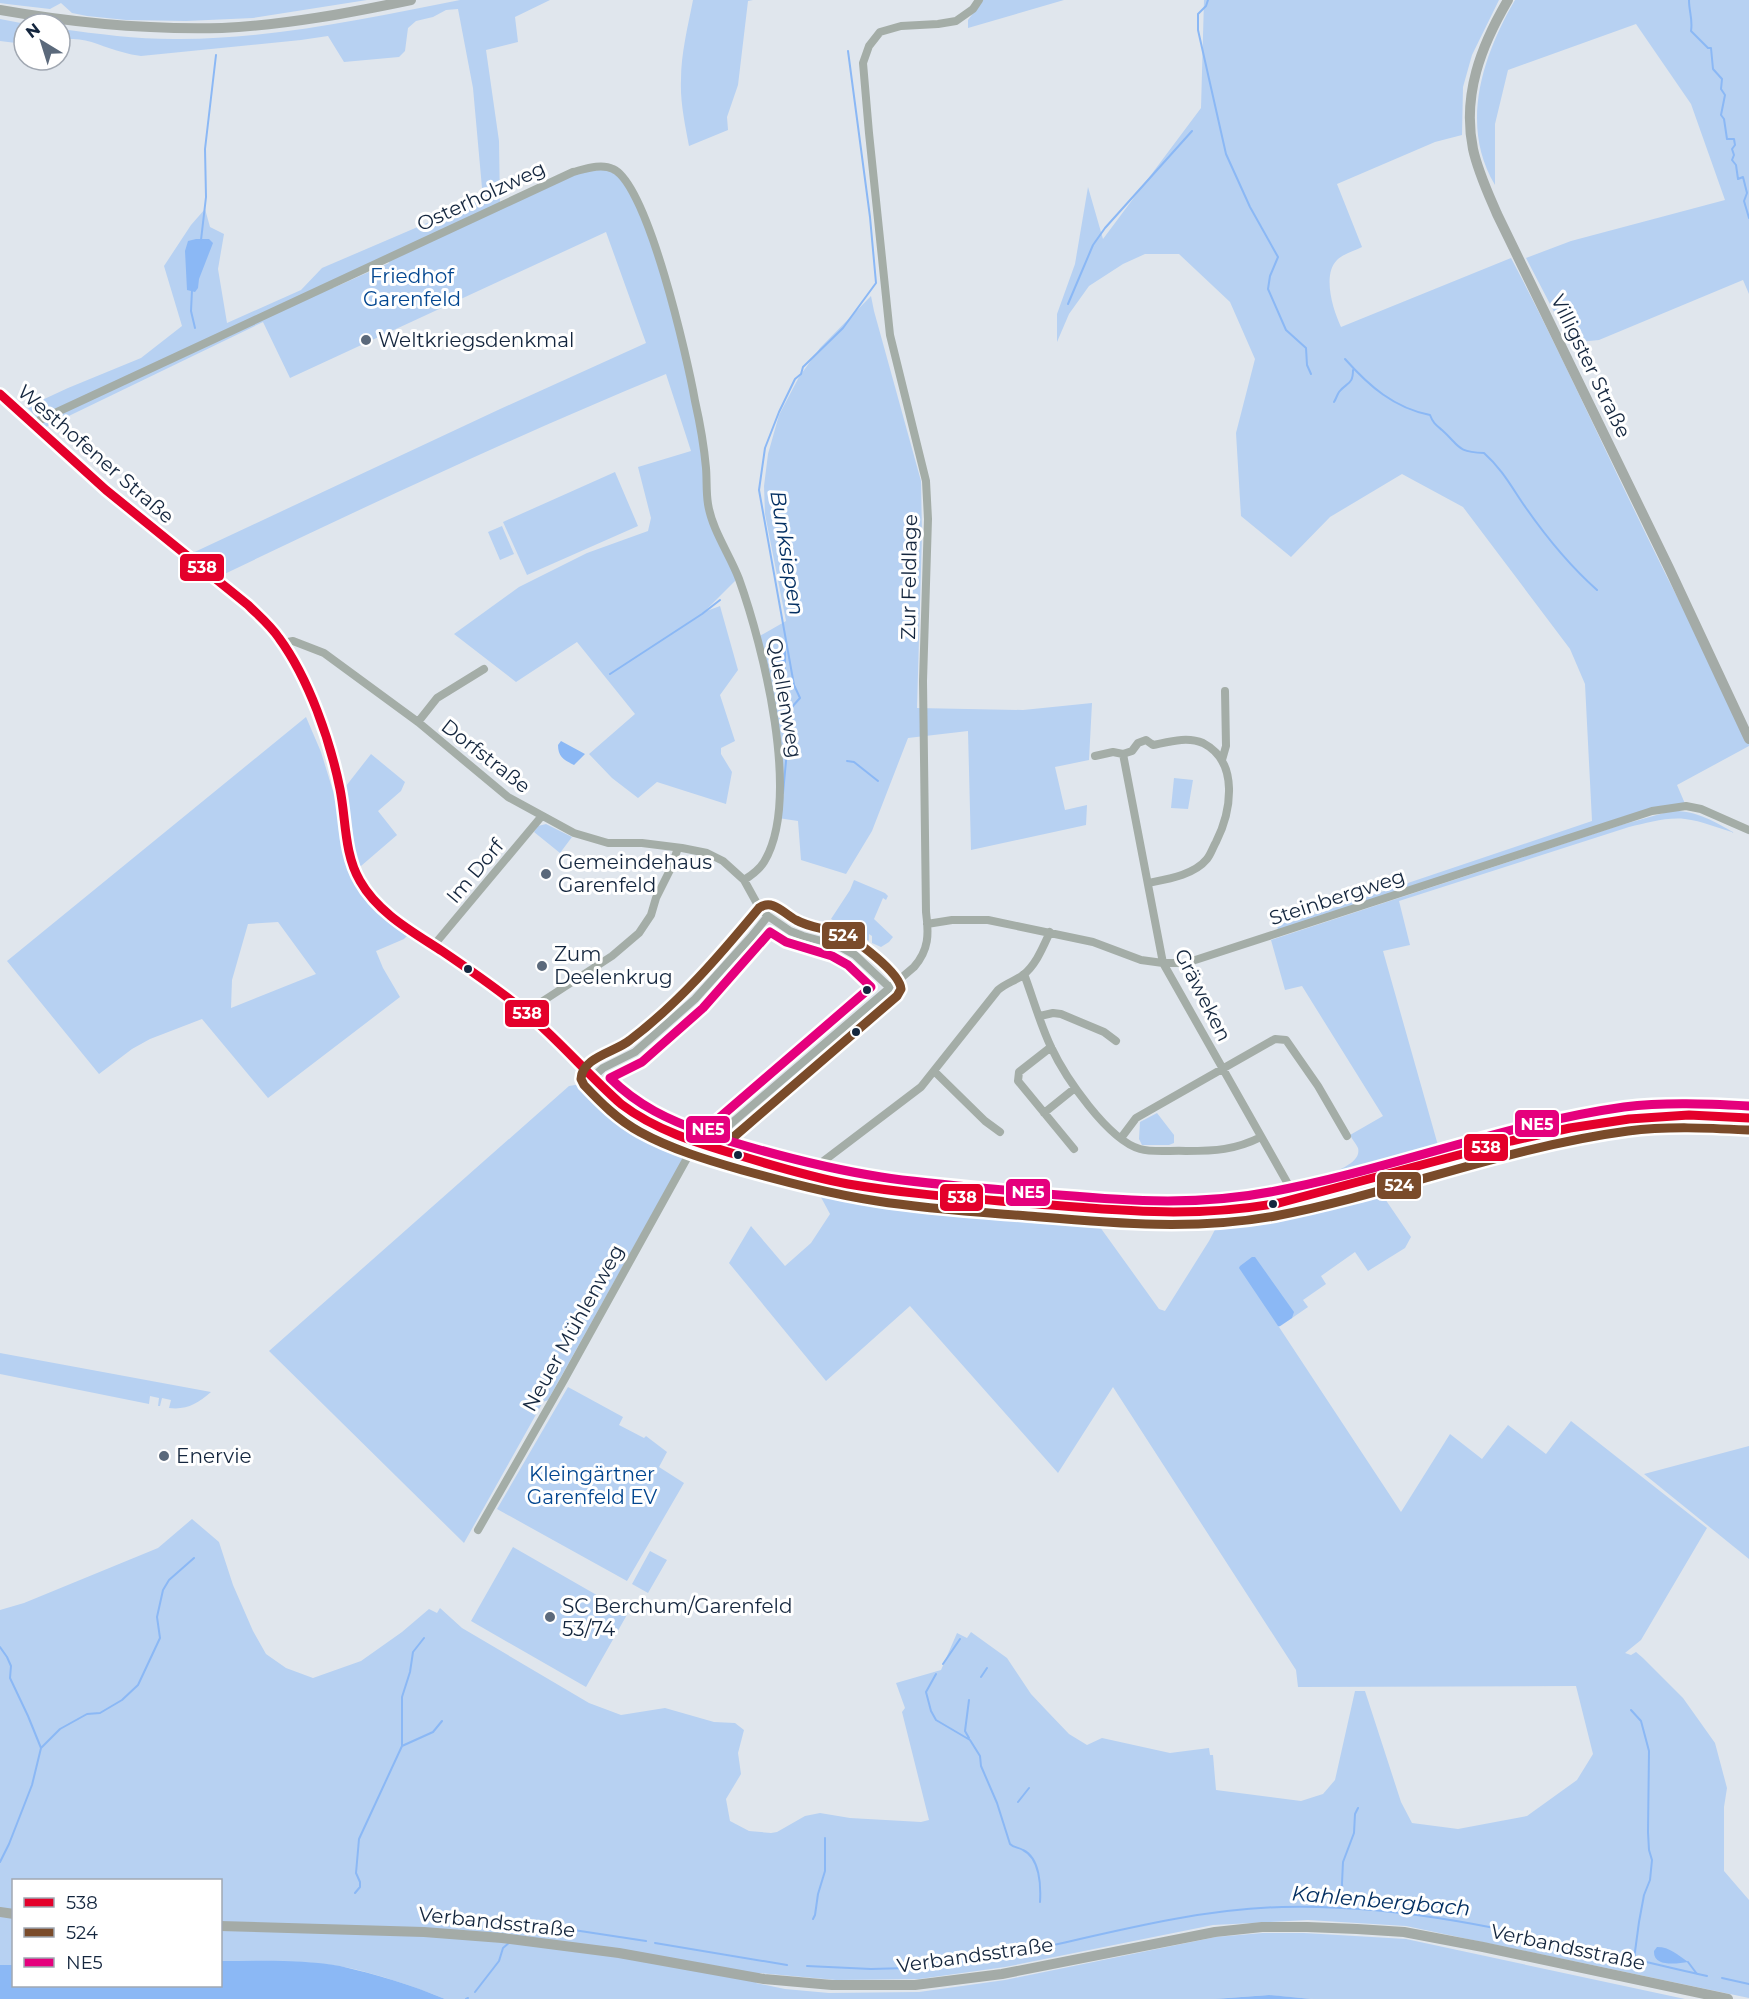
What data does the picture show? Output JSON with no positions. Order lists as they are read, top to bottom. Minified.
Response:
{"streets":{"main road":["Villigster Straße","Verbandsstraße"],"street":["Osterholzweg","Westhofener Straße","Zur Feldlage","Quellenweg","Dorfstraße","Im Dorf","Steinbergweg","Gräweken","Neuer Mühlenweg"]},"crossings":[["Osterholzweg","Westhofener Straße"],["Osterholzweg","Quellenweg"],["Westhofener Straße","Zur Feldlage"],["Westhofener Straße","Dorfstraße"],["Westhofener Straße","Im Dorf"],["Westhofener Straße","Gräweken"],["Westhofener Straße","Neuer Mühlenweg"],["Zur Feldlage","Dorfstraße"],["Zur Feldlage","Steinbergweg"],["Quellenweg","Dorfstraße"],["Dorfstraße","Im Dorf"],["Steinbergweg","Gräweken"]],"water":["Bunksiepen","Kahlenbergbach"],"parks":["Friedhof Garenfeld","Kleingärtner Garenfeld EV"],"places":["Weltkriegsdenkmal","Gemeindehaus Garenfeld","Zum Deelenkrug","Enervie","SC Berchum/Garenfeld 53/74"],"lines":["transit line 538","transit line 524","transit line NE5"],"legend":["538","524","NE5"],"north":"top left"}
